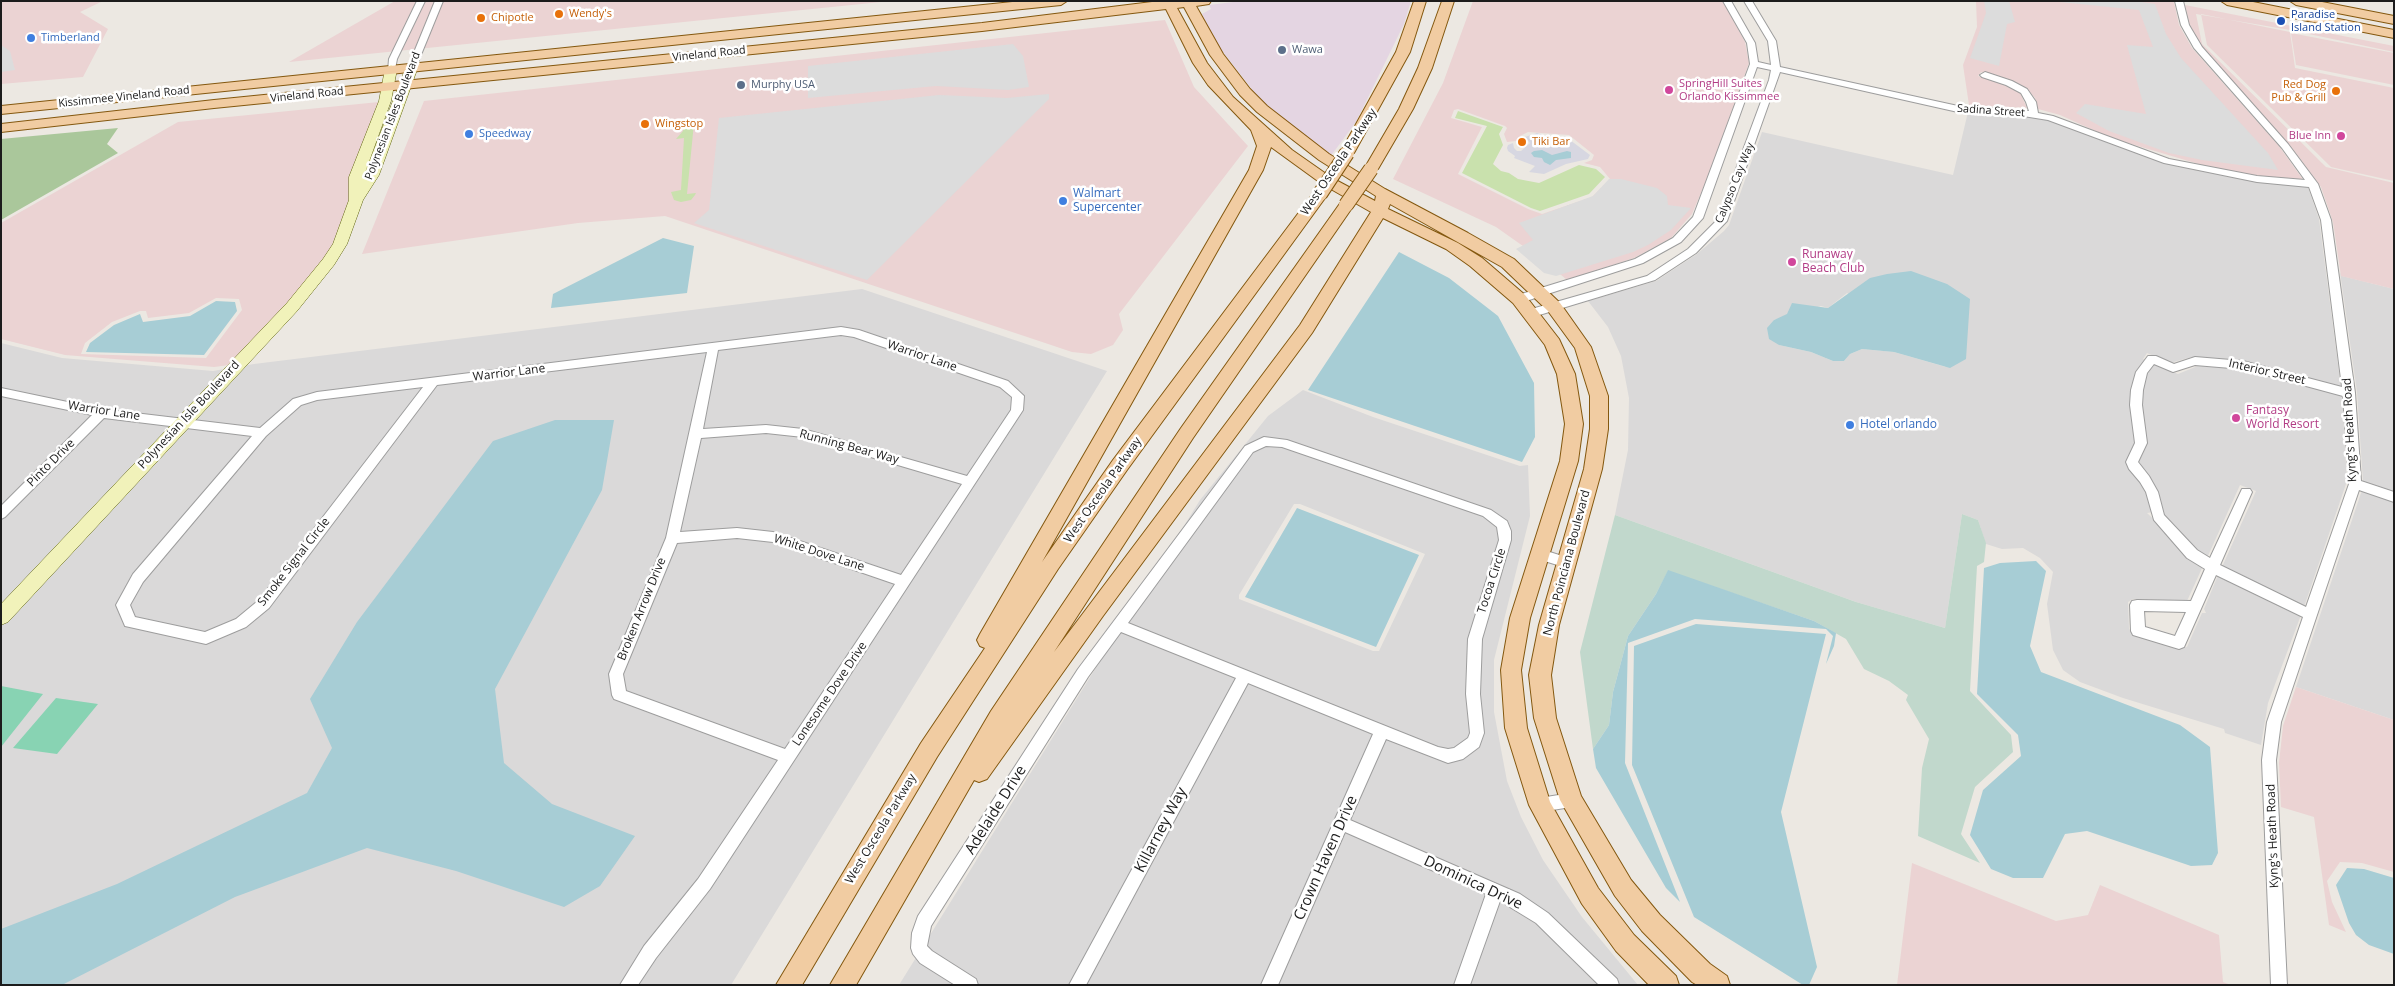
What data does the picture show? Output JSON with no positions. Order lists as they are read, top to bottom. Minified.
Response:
{"streets":{"main road":["Vineland Road","Kissimmee Vineland Road","West Osceola Parkway","North Poinciana Boulevard"],"street":["Sadina Street","Polynesian Isles Boulevard","Calypso Cay Way","Warrior Lane","Interior Street","Polynesian Isle Boulevard","Kyng's Heath Road","Running Bear Way","Pinto Drive","White Dove Lane","Smoke Signal Circle","Tocoa Circle","Broken Arrow Drive","Lonesome Dove Drive","Adelaide Drive","Killarney Way","Crown Haven Drive","Dominica Drive"]},"crossings":[["Vineland Road","Kissimmee Vineland Road"],["Vineland Road","Polynesian Isles Boulevard"],["Sadina Street","Calypso Cay Way"],["Sadina Street","Kyng's Heath Road"],["Polynesian Isles Boulevard","Polynesian Isle Boulevard"],["Calypso Cay Way","North Poinciana Boulevard"],["Warrior Lane","Polynesian Isle Boulevard"],["Warrior Lane","Pinto Drive"],["Warrior Lane","Smoke Signal Circle"],["Warrior Lane","Broken Arrow Drive"],["Warrior Lane","Lonesome Dove Drive"],["Interior Street","Kyng's Heath Road"],["Running Bear Way","Broken Arrow Drive"],["Running Bear Way","Lonesome Dove Drive"],["White Dove Lane","Broken Arrow Drive"],["White Dove Lane","Lonesome Dove Drive"],["Tocoa Circle","Adelaide Drive"],["Tocoa Circle","Killarney Way"],["Tocoa Circle","Crown Haven Drive"],["Broken Arrow Drive","Lonesome Dove Drive"],["Crown Haven Drive","Dominica Drive"]],"places":["Wendy's","Chipotle","Paradise Island Station","Timberland","Wawa","Murphy USA","SpringHill Suites Orlando Kissimmee","Red Dog Pub & Grill","Wingstop","Speedway","Blue Inn","Tiki Bar","Walmart Supercenter","Runaway Beach Club","Fantasy World Resort","Hotel orlando"]}
